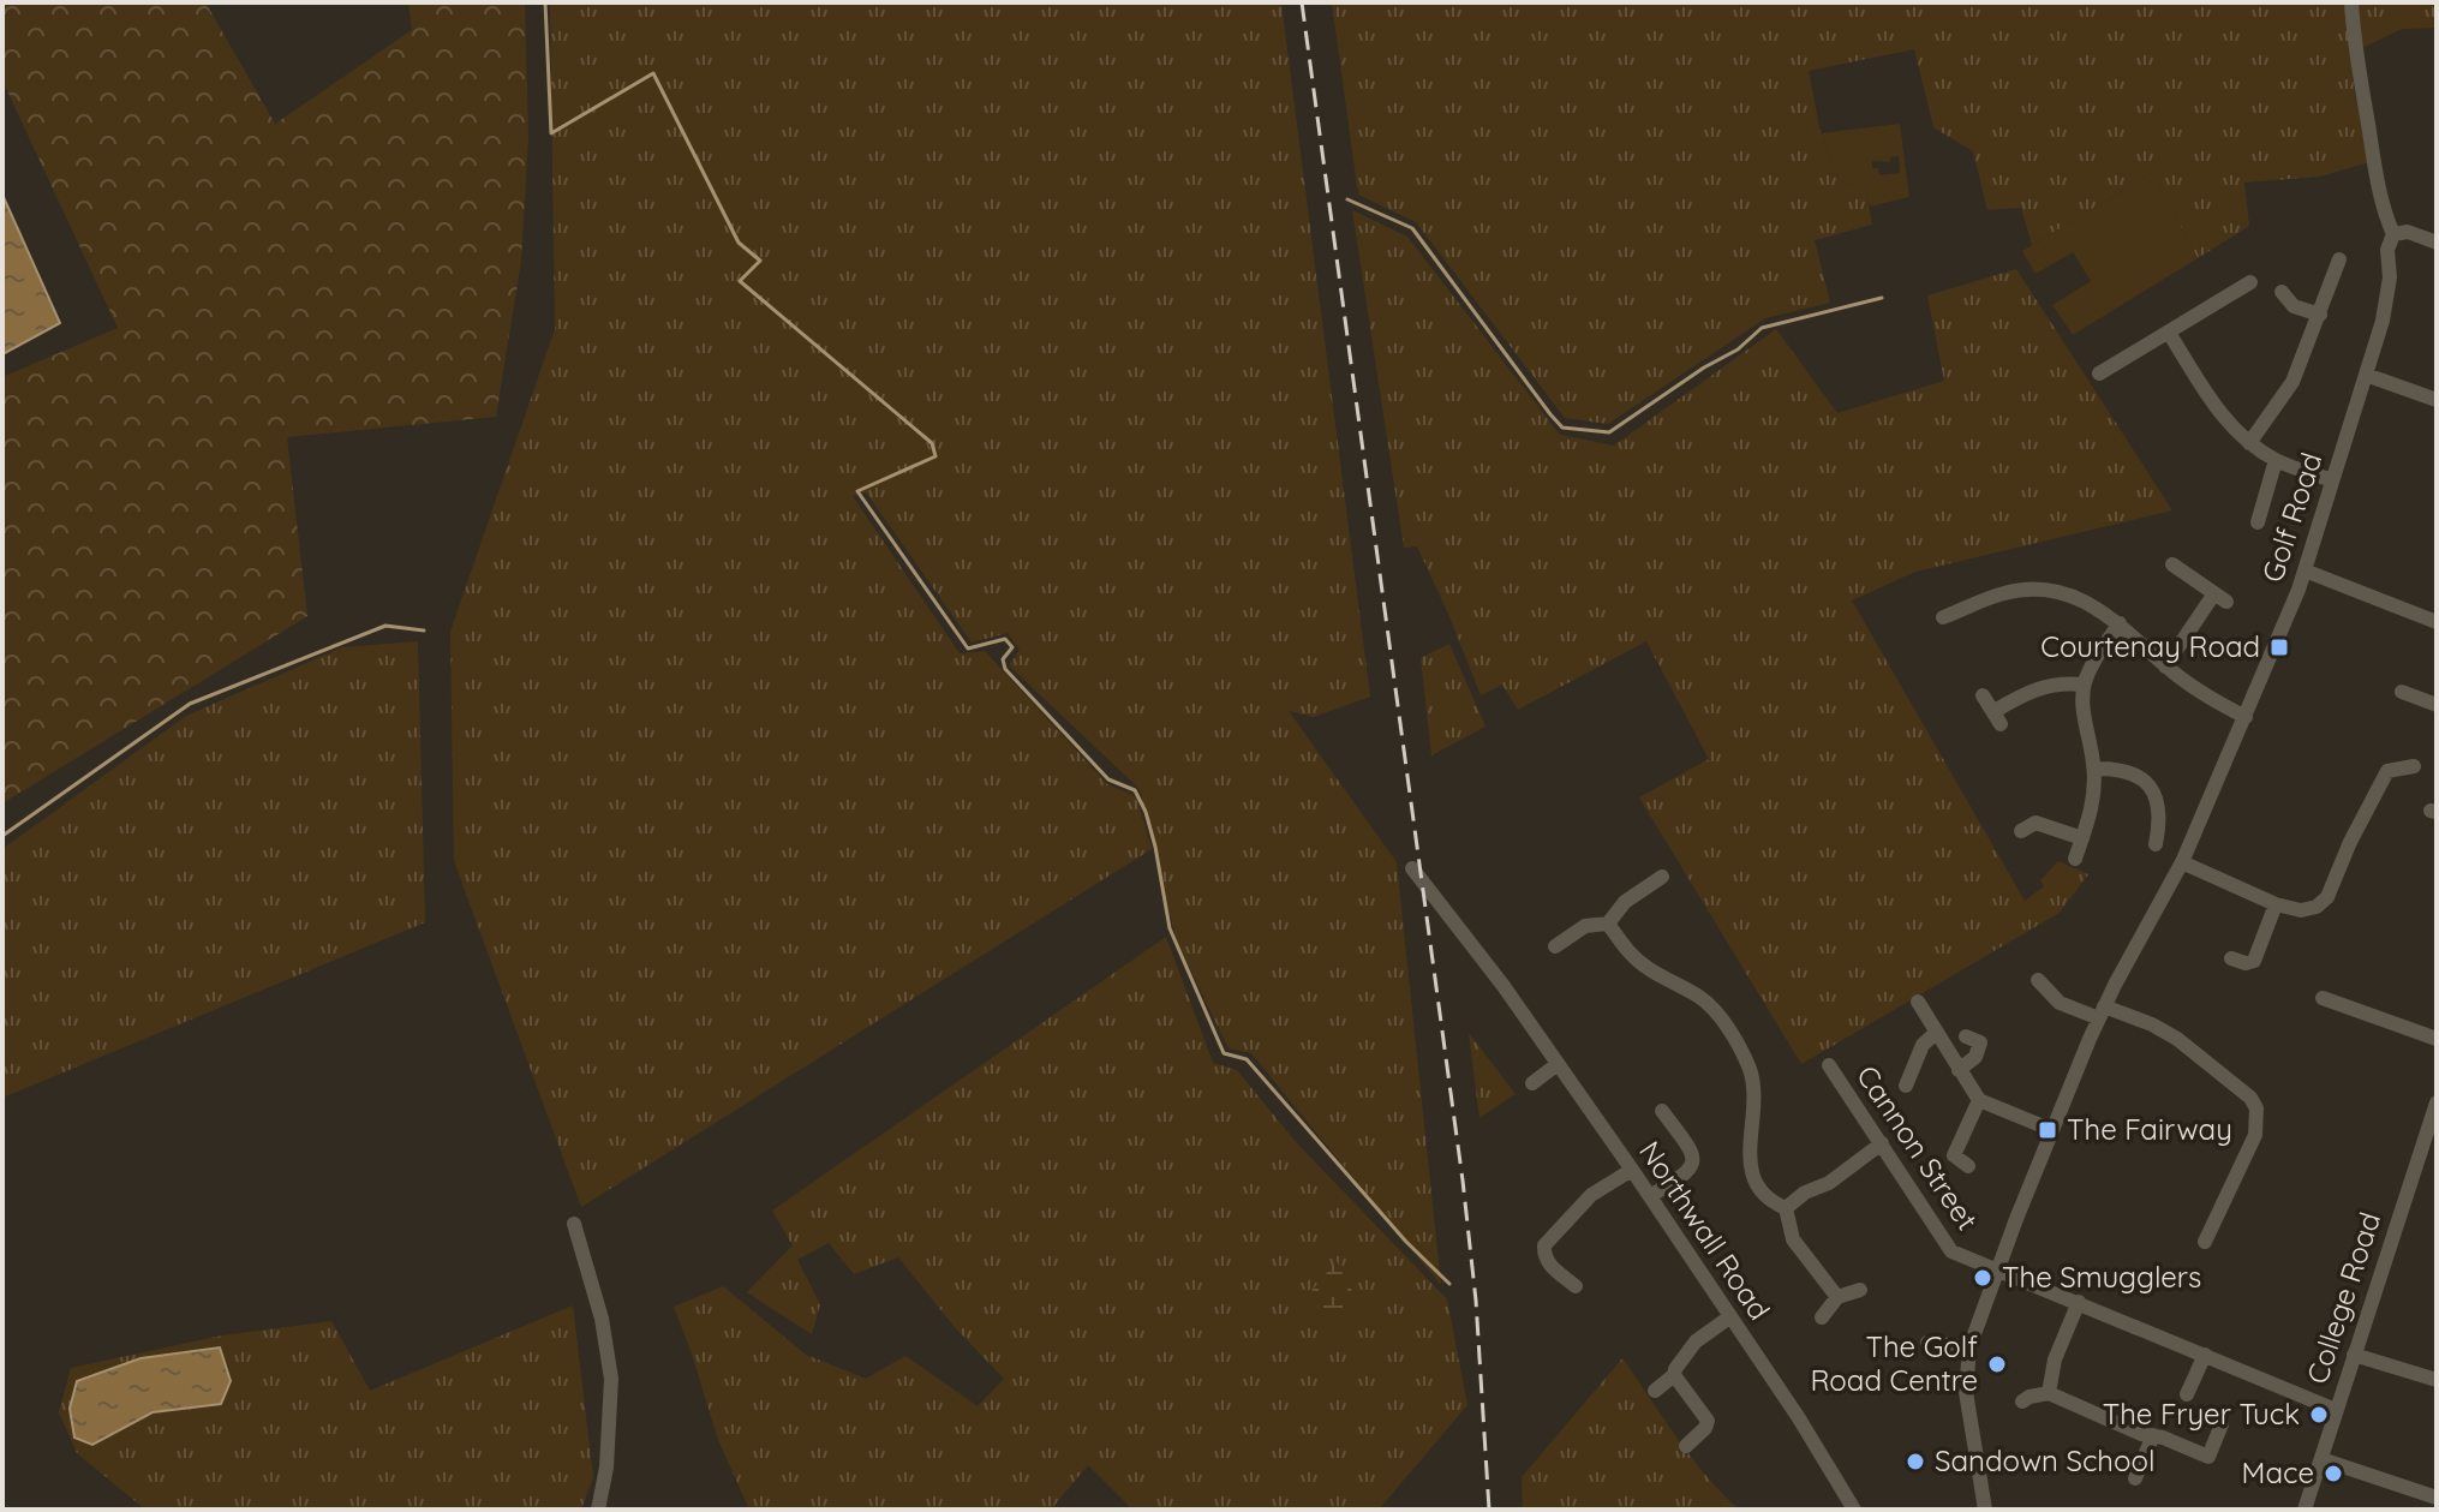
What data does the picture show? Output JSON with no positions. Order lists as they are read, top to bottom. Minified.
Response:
{"streets":{"street":["Golf Road","Cannon Street","Northwall Road","College Road"]},"crossings":[["Golf Road","Cannon Street"],["Cannon Street","College Road"]],"places":{"transit":["Courtenay Road","The Fairway"],"other":["The Smugglers","The Golf Road Centre","The Fryer Tuck","Sandown School","Mace"]}}
